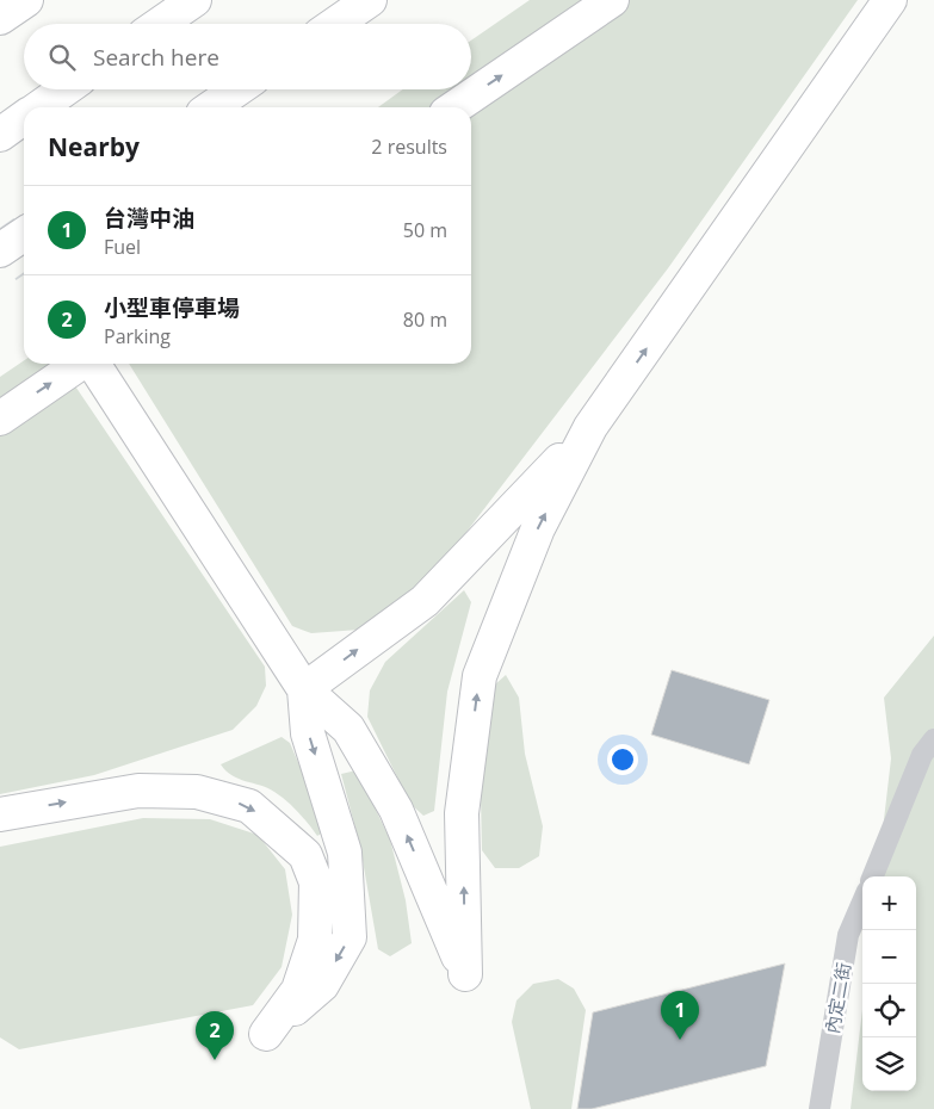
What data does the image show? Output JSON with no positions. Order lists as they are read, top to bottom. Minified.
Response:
{"streets":{"lane":["內定二街"]},"page":{"search":"Search here","heading":["Nearby","2 results"],"list":[{"mark":"1","name":"台灣中油","note":"Fuel","value":"50 m"},{"mark":"2","name":"小型車停車場","note":"Parking","value":"80 m"}],"map_buttons":["+","−"],"pins":["1","2"]}}
